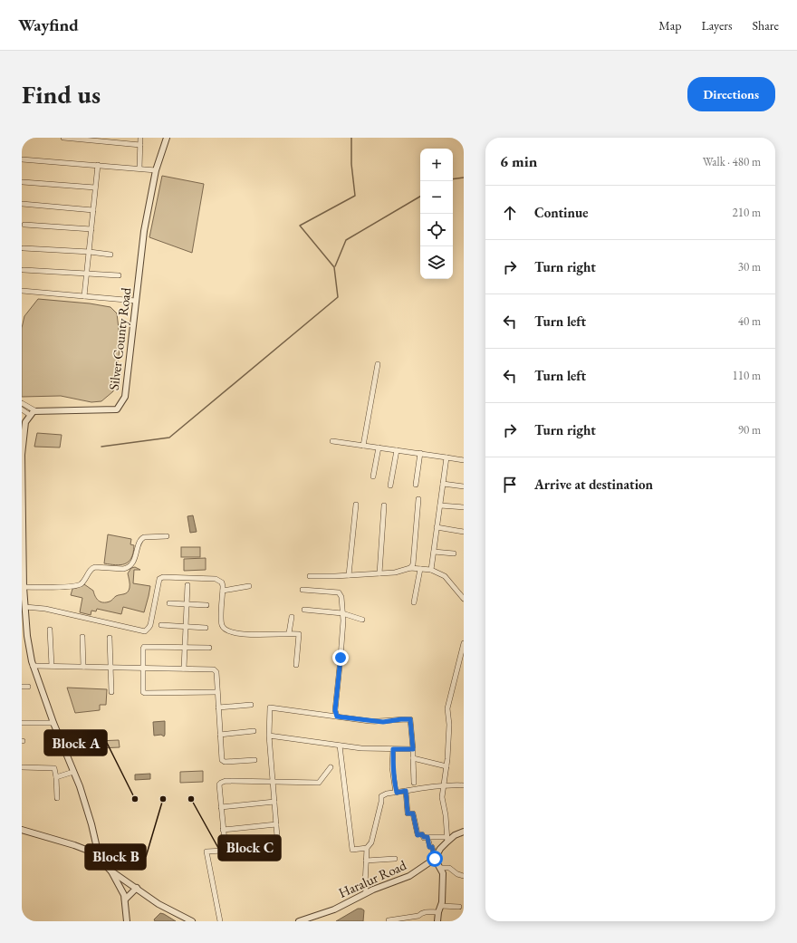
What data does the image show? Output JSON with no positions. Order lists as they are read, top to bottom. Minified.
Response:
{"streets":{"street":["Silver County Road","Haralur Road"]},"places":["Block A","Block B","Block C"],"page":{"header":"Wayfind","nav":["Map","Layers","Share"],"buttons":"Directions","title":"Find us","heading":["6 min","Walk · 480 m"],"map_buttons":["+","−"],"list":[["Continue","210 m"],["Turn right","30 m"],["Turn left","40 m"],["Turn left","110 m"],["Turn right","90 m"],"Arrive at destination"]}}
